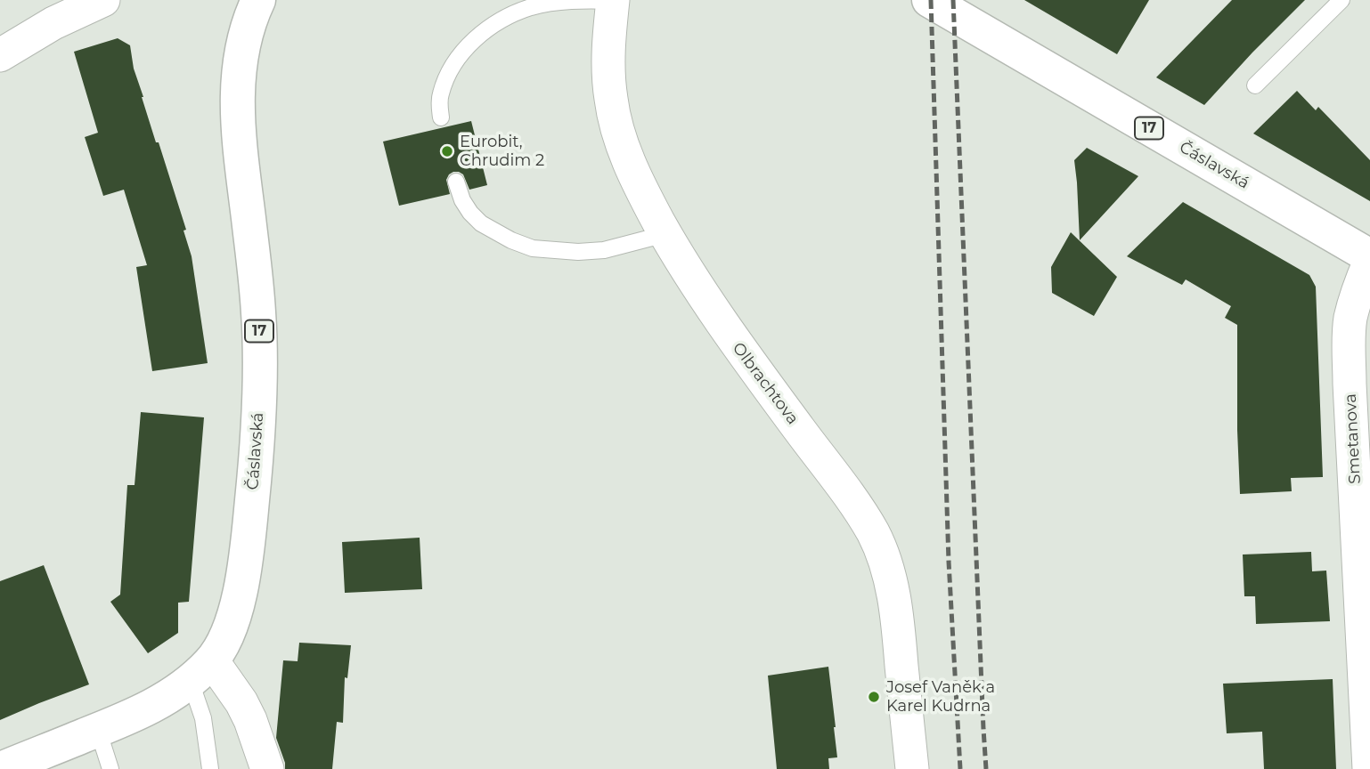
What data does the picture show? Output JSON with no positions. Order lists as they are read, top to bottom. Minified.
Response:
{"streets":{"main road":["17","Čáslavská"],"street":["Olbrachtova","Smetanova"]},"places":["Eurobit, Chrudim 2","Josef Vaněk a Karel Kudrna"]}
